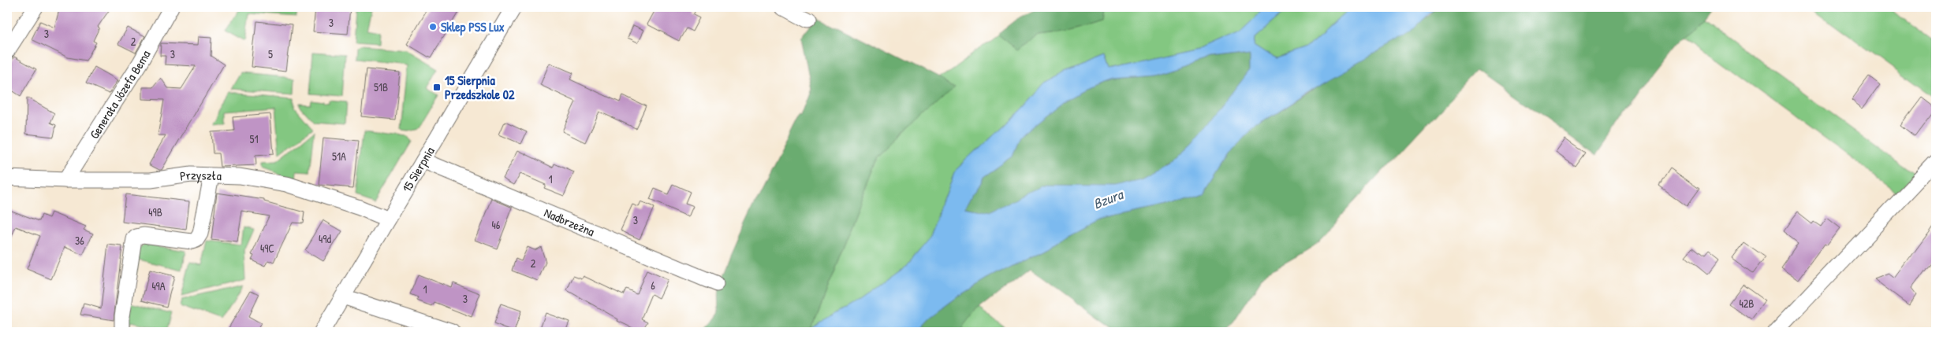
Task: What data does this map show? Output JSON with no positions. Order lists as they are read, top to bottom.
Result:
{
  "streets": {
    "street": [
      "Generała Józefa Bema",
      "15 Sierpnia",
      "Przyszła",
      "Nadbrzeżna"
    ]
  },
  "crossings": [
    ["Generała Józefa Bema", "Przyszła"],
    ["15 Sierpnia", "Przyszła"],
    ["15 Sierpnia", "Nadbrzeżna"]
  ],
  "water": ["Bzura"],
  "places": {
    "other": ["Sklep PSS Lux"],
    "transit": ["15 Sierpnia Przedszkole 02"]
  },
  "house_numbers": [
    "3",
    "3",
    "2",
    "3",
    "5",
    "51B",
    "51",
    "51A",
    "1",
    "49B",
    "3",
    "46",
    "49d",
    "36",
    "49C",
    "2",
    "6",
    "49A",
    "1",
    "3",
    "42B"
  ]
}
